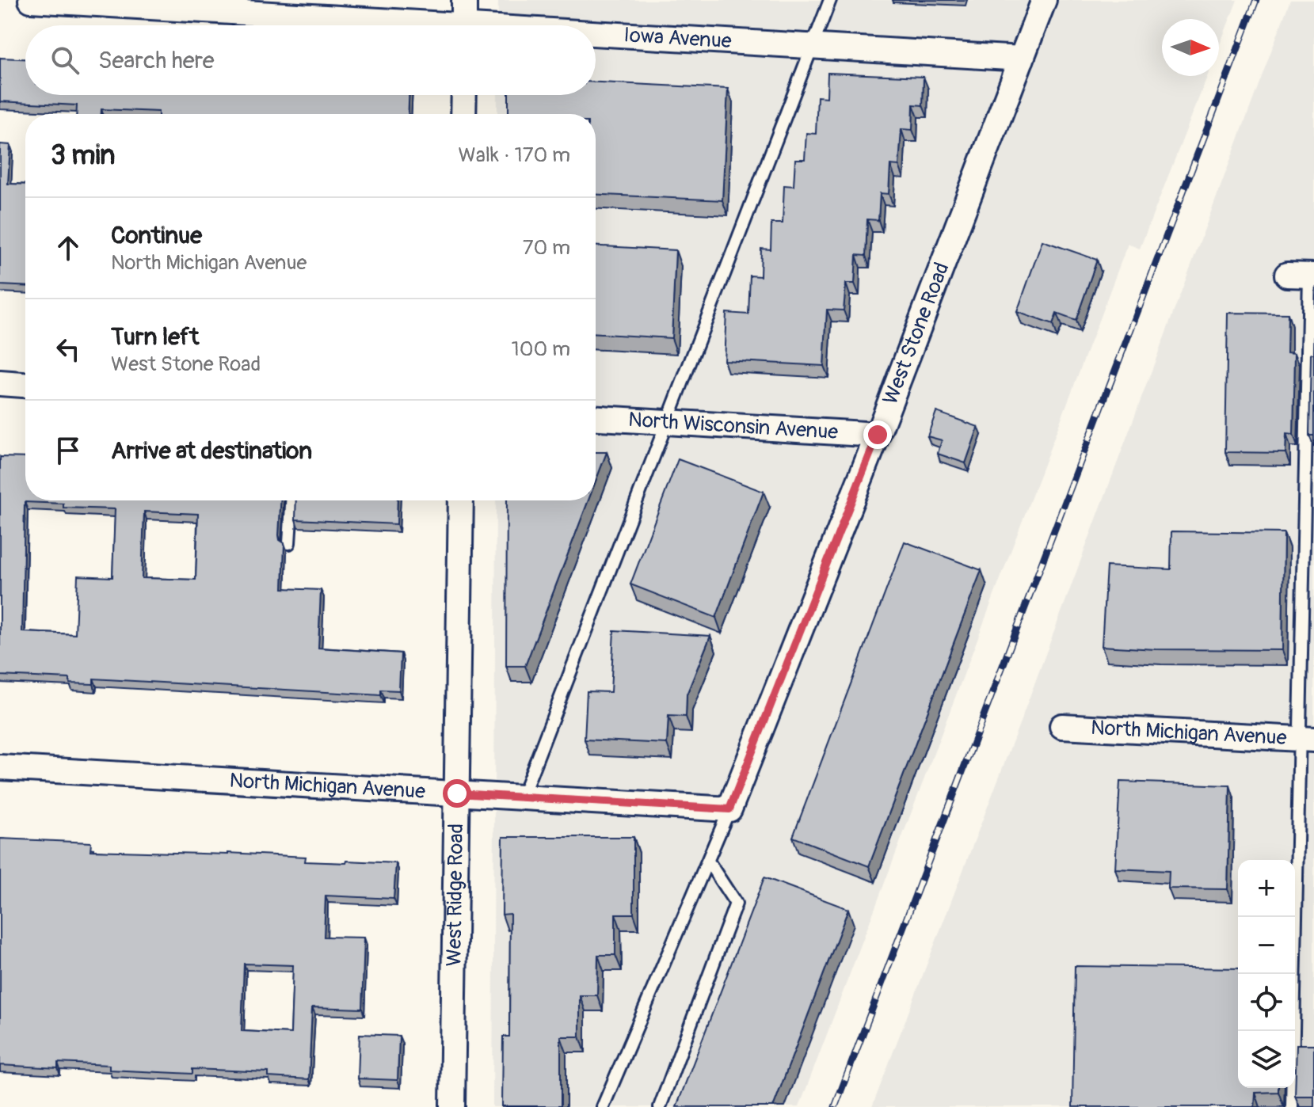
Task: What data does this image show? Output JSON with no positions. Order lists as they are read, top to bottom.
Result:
{
  "streets": {
    "street": [
      "Iowa Avenue",
      "West Stone Road",
      "North Wisconsin Avenue",
      "North Michigan Avenue",
      "West Ridge Road"
    ]
  },
  "crossings": [
    ["Iowa Avenue", "West Stone Road"],
    ["West Stone Road", "North Wisconsin Avenue"],
    ["West Stone Road", "North Michigan Avenue"],
    ["North Michigan Avenue", "West Ridge Road"]
  ],
  "north": "right",
  "page": {
    "search": "Search here",
    "heading": ["3 min", "Walk · 170 m"],
    "list": [
      ["Continue", "North Michigan Avenue", "70 m"],
      ["Turn left", "West Stone Road", "100 m"],
      "Arrive at destination"
    ],
    "map_buttons": ["+", "−"]
  }
}
